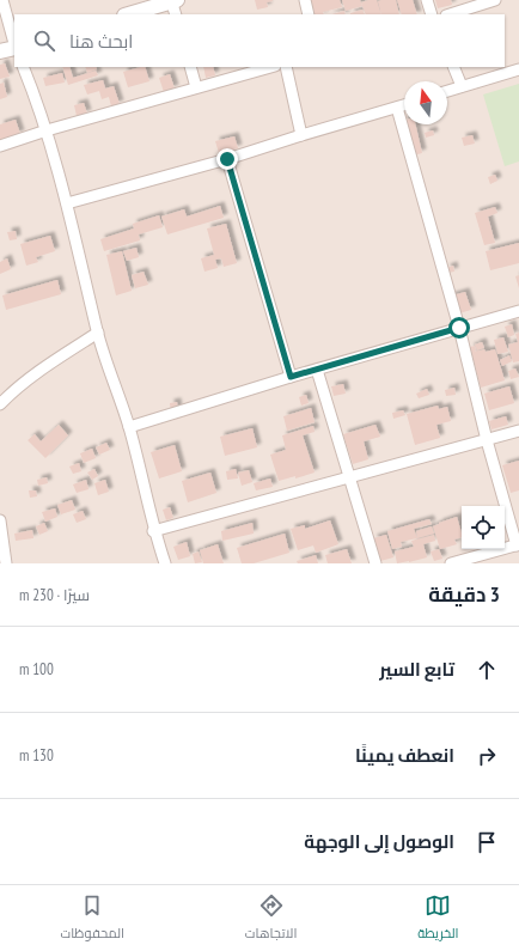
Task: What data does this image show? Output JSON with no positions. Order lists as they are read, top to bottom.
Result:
{
  "north": "top",
  "page": {
    "search": "ابحث هنا",
    "heading": ["3 دقيقة", "سيرًا · 230 m"],
    "list": [
      ["تابع السير", "100 m"],
      ["انعطف يمينًا", "130 m"],
      "الوصول إلى الوجهة"
    ],
    "nav": ["الخريطة", "الاتجاهات", "المحفوظات"]
  }
}
